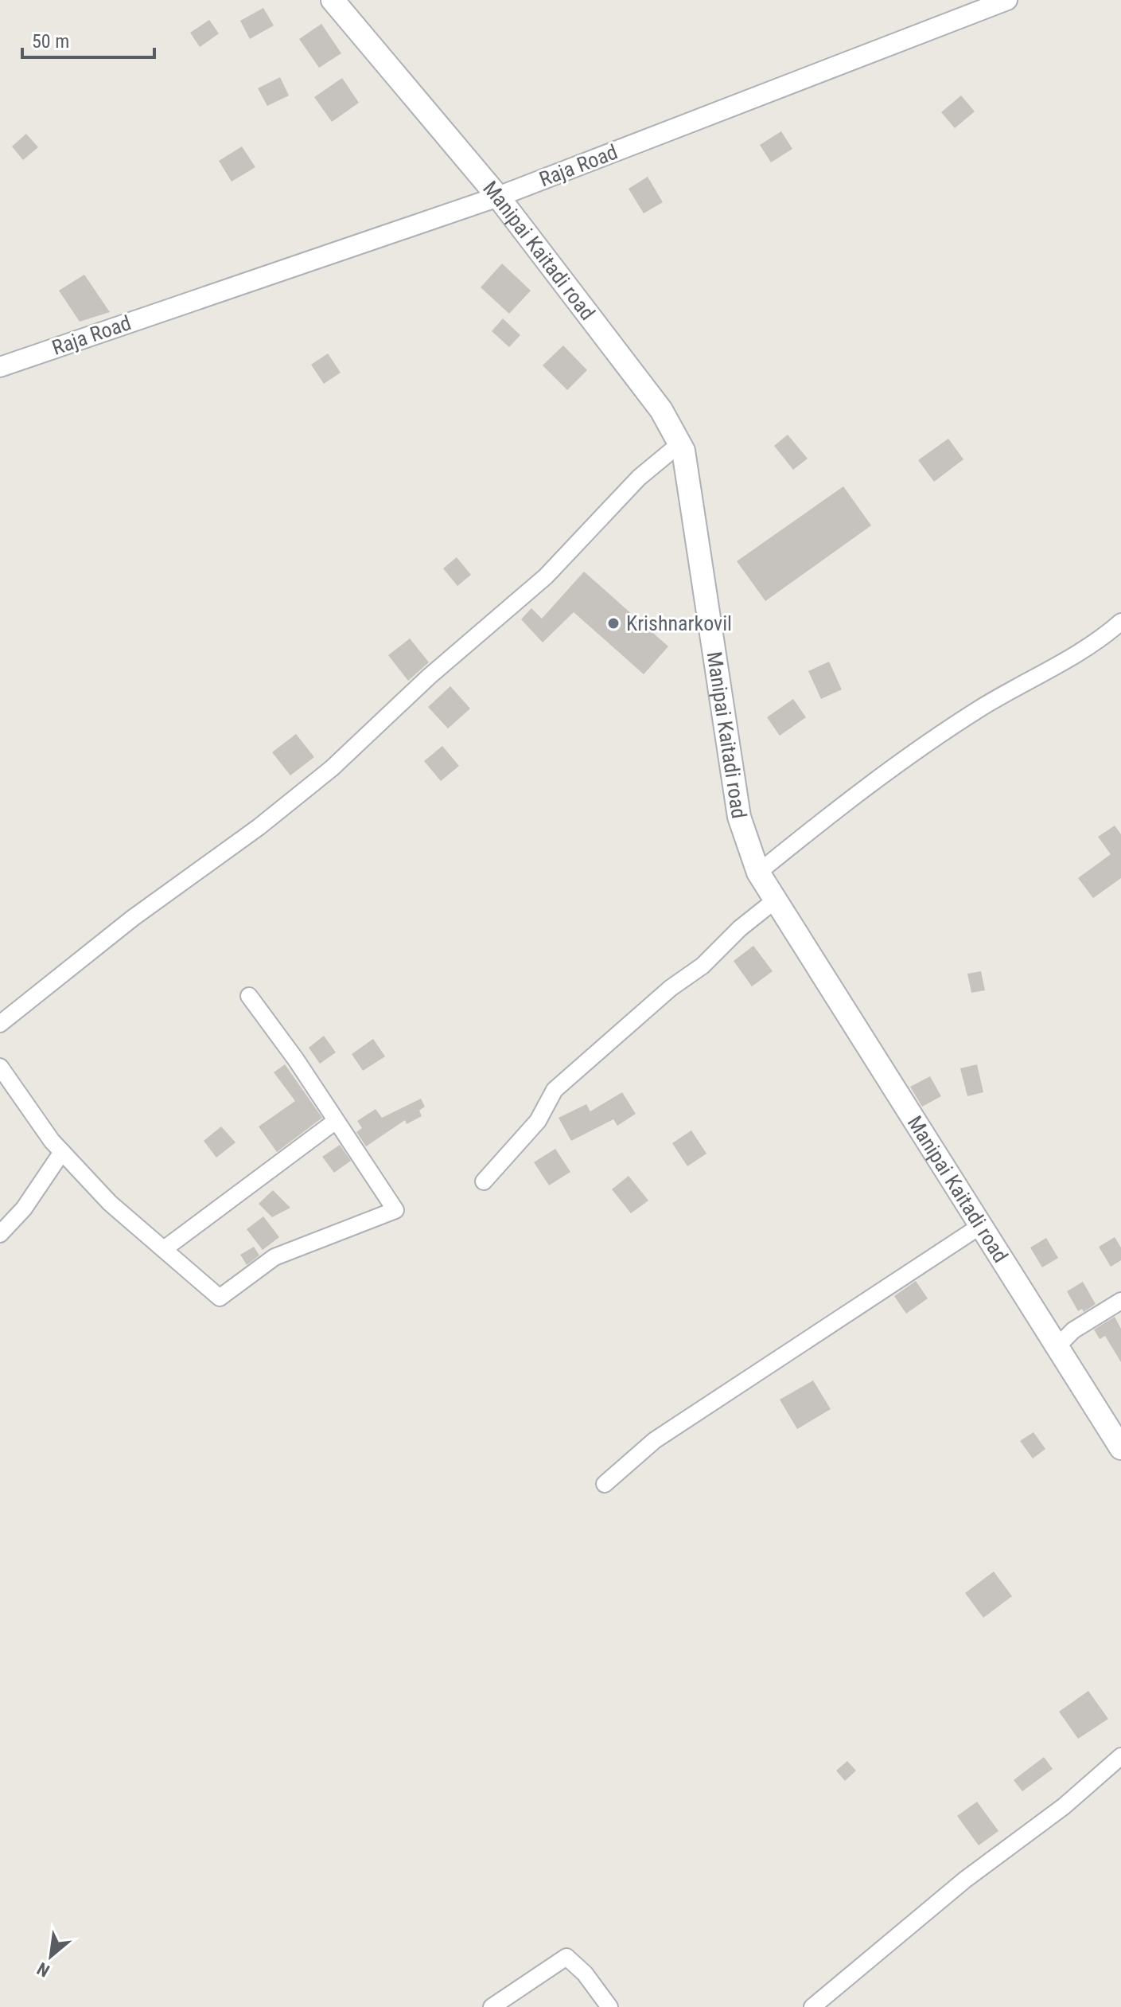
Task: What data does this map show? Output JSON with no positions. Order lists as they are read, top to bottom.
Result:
{
  "streets": {
    "main road": ["Manipai Kaitadi road"],
    "street": ["Raja Road"]
  },
  "crossings": [
    ["Raja Road", "Manipai Kaitadi road"]
  ],
  "places": ["Krishnarkovil"],
  "scale_bar": "50 m",
  "north": "bottom left"
}
